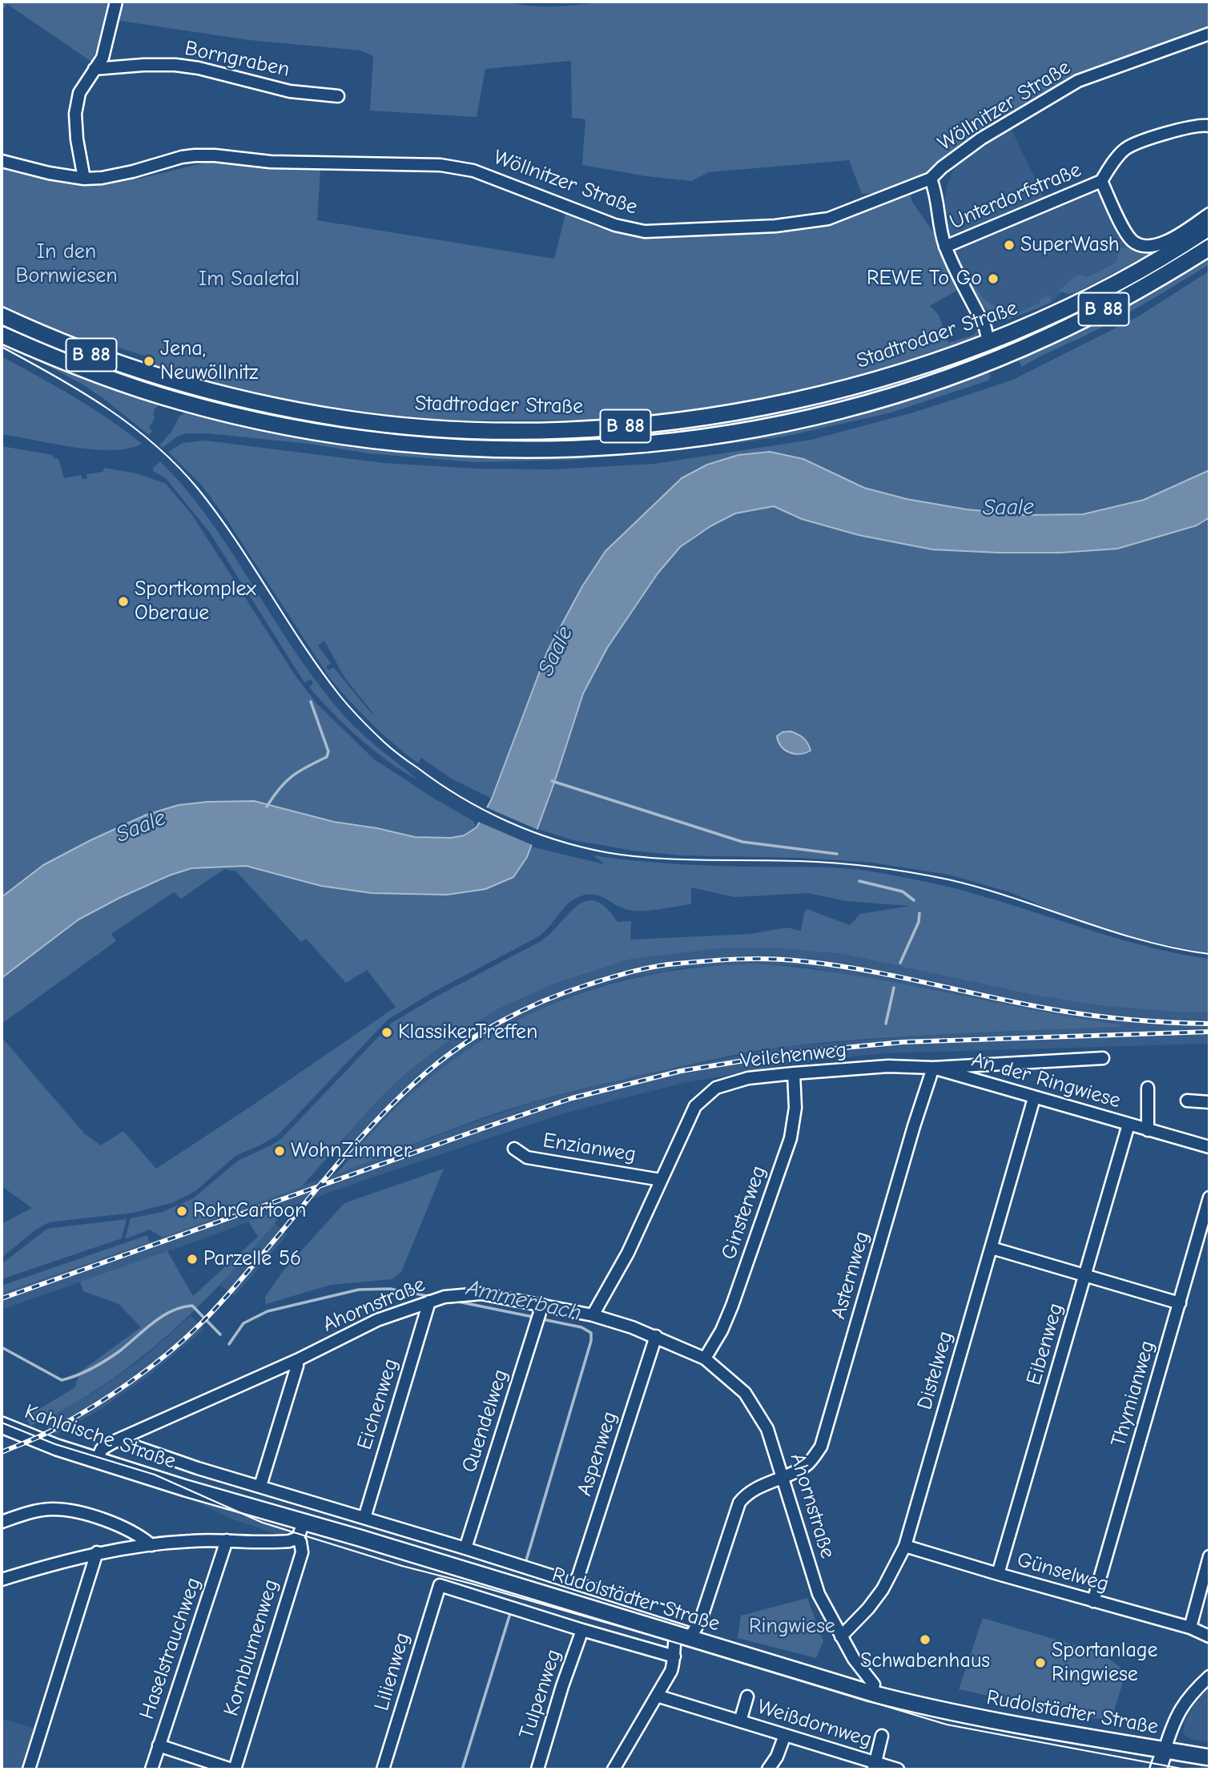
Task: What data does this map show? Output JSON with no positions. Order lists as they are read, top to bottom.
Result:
{
  "streets": {
    "main road": [
      "B 88",
      "Stadtrodaer Straße",
      "Kahlaische Straße",
      "Rudolstädter Straße"
    ],
    "street": [
      "Borngraben",
      "Wöllnitzer Straße",
      "Unterdorfstraße",
      "Veilchenweg",
      "An der Ringwiese",
      "Enzianweg",
      "Ginsterweg",
      "Asternweg",
      "Ahornstraße",
      "Eibenweg",
      "Distelweg",
      "Thymianweg",
      "Eichenweg",
      "Quendelweg",
      "Aspenweg",
      "Günselweg",
      "Kornblumenweg",
      "Haselstrauchweg",
      "Lilienweg",
      "Tulpenweg",
      "Weißdornweg"
    ]
  },
  "crossings": [
    ["Wöllnitzer Straße", "Unterdorfstraße"],
    ["Unterdorfstraße", "Stadtrodaer Straße"],
    ["Veilchenweg", "An der Ringwiese"],
    ["Veilchenweg", "Enzianweg"],
    ["Veilchenweg", "Ginsterweg"],
    ["Veilchenweg", "Asternweg"],
    ["Veilchenweg", "Ahornstraße"],
    ["An der Ringwiese", "Asternweg"],
    ["An der Ringwiese", "Eibenweg"],
    ["An der Ringwiese", "Distelweg"],
    ["Ginsterweg", "Ahornstraße"],
    ["Asternweg", "Ahornstraße"],
    ["Asternweg", "Rudolstädter Straße"],
    ["Ahornstraße", "Distelweg"],
    ["Ahornstraße", "Eichenweg"],
    ["Ahornstraße", "Quendelweg"],
    ["Ahornstraße", "Kahlaische Straße"],
    ["Ahornstraße", "Aspenweg"],
    ["Ahornstraße", "Rudolstädter Straße"],
    ["Eibenweg", "Günselweg"],
    ["Distelweg", "Günselweg"],
    ["Thymianweg", "Günselweg"],
    ["Eichenweg", "Rudolstädter Straße"],
    ["Quendelweg", "Rudolstädter Straße"],
    ["Kahlaische Straße", "Rudolstädter Straße"],
    ["Aspenweg", "Rudolstädter Straße"],
    ["Lilienweg", "Tulpenweg"]
  ],
  "water": ["Saale", "Ammerbach"],
  "parks": ["In den Bornwiesen", "Im Saaletal", "Ringwiese"],
  "places": [
    "SuperWash",
    "REWE To Go",
    "Jena, Neuwöllnitz",
    "Sportkomplex Oberaue",
    "KlassikerTreffen",
    "WohnZimmer",
    "RohrCartoon",
    "Parzelle 56",
    "Schwabenhaus",
    "Sportanlage Ringwiese"
  ]
}
